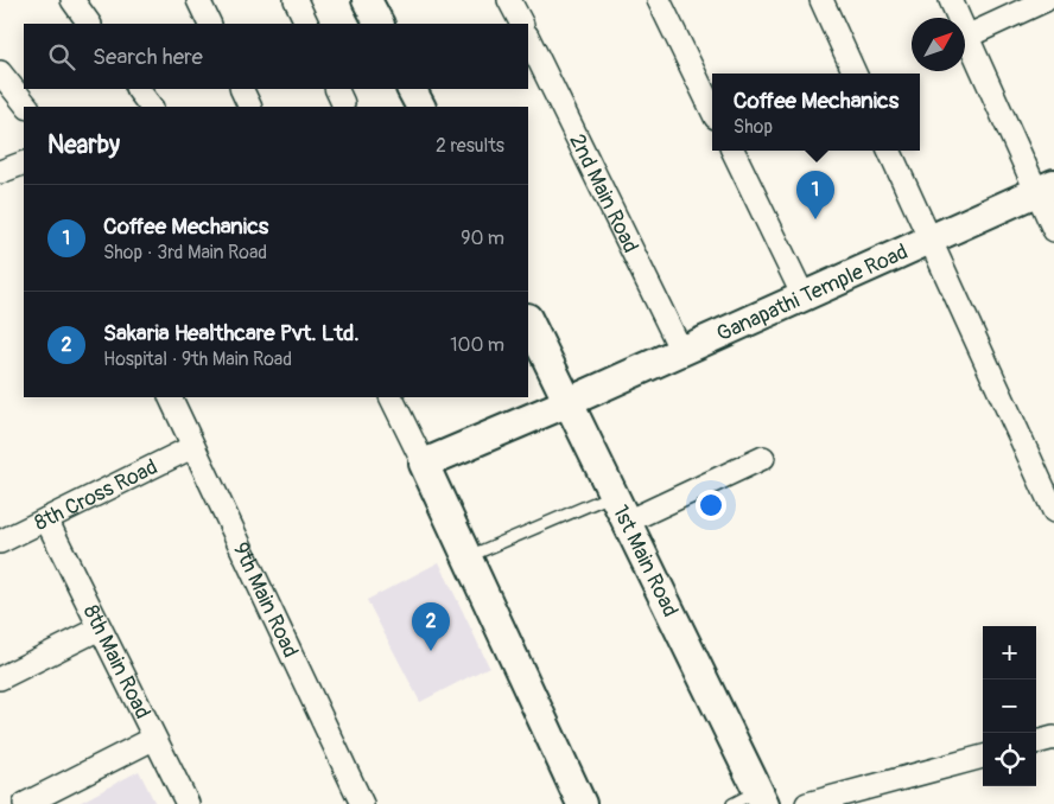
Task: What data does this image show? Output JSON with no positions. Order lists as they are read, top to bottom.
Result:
{
  "streets": {
    "street": [
      "2nd Main Road",
      "Ganapathi Temple Road",
      "8th Cross Road",
      "1st Main Road",
      "9th Main Road",
      "8th Main Road"
    ]
  },
  "crossings": [
    ["2nd Main Road", "Ganapathi Temple Road"],
    ["Ganapathi Temple Road", "1st Main Road"],
    ["8th Cross Road", "9th Main Road"],
    ["8th Cross Road", "8th Main Road"]
  ],
  "north": "top right",
  "page": {
    "search": "Search here",
    "popup": ["Coffee Mechanics", "Shop"],
    "heading": ["Nearby", "2 results"],
    "pins": ["1", "2"],
    "list": [
      {
        "mark": "1",
        "name": "Coffee Mechanics",
        "note": "Shop · 3rd Main Road",
        "value": "90 m"
      },
      {
        "mark": "2",
        "name": "Sakaria Healthcare Pvt. Ltd.",
        "note": "Hospital · 9th Main Road",
        "value": "100 m"
      }
    ],
    "map_buttons": ["+", "−"]
  }
}
